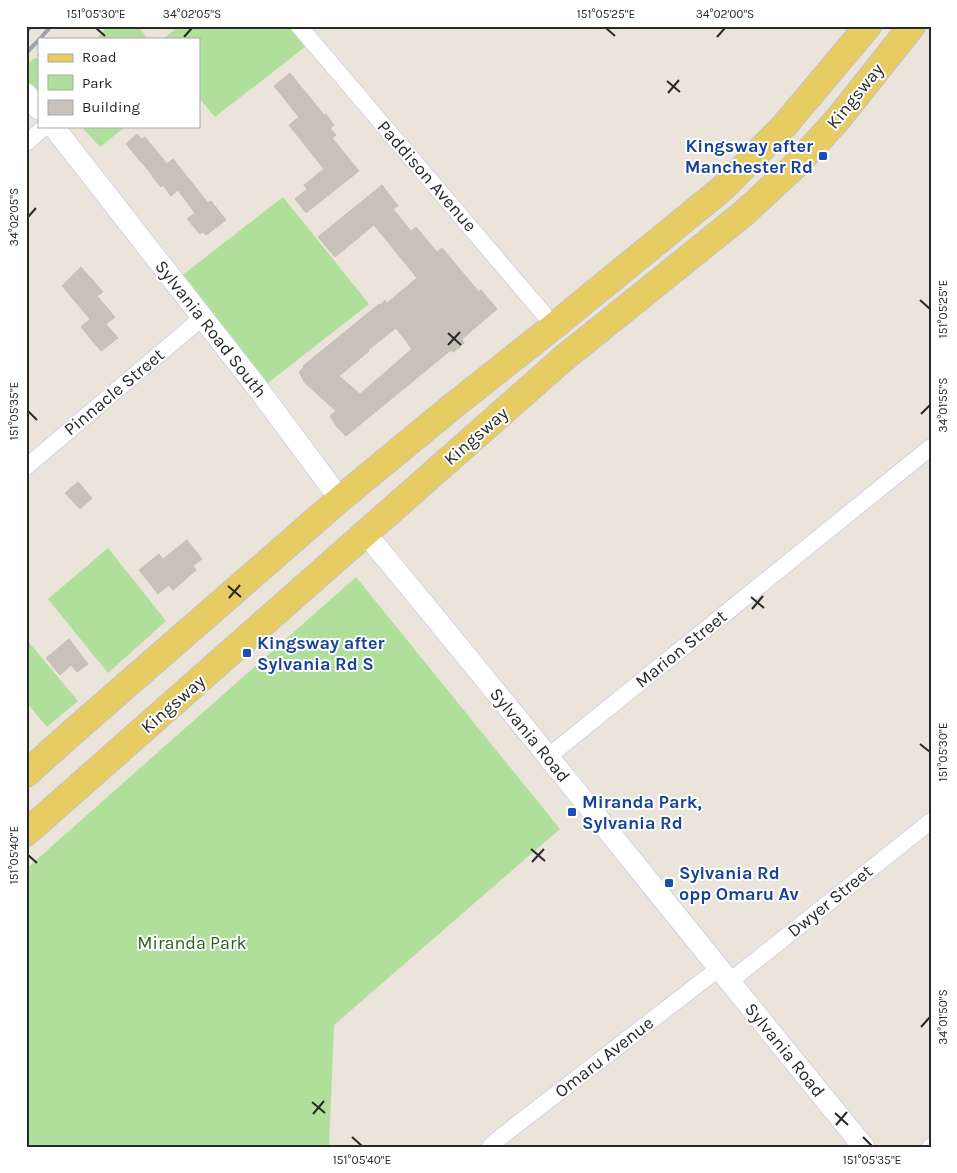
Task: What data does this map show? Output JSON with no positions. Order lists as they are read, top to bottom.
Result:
{
  "streets": {
    "main road": ["Kingsway", "Sylvania Road South"],
    "street": [
      "Paddison Avenue",
      "Pinnacle Street",
      "Marion Street",
      "Sylvania Road",
      "Dwyer Street",
      "Omaru Avenue"
    ]
  },
  "crossings": [
    ["Kingsway", "Paddison Avenue"],
    ["Kingsway", "Sylvania Road South"],
    ["Kingsway", "Sylvania Road"],
    ["Sylvania Road South", "Pinnacle Street"],
    ["Sylvania Road South", "Sylvania Road"],
    ["Marion Street", "Sylvania Road"],
    ["Sylvania Road", "Dwyer Street"],
    ["Sylvania Road", "Omaru Avenue"],
    ["Dwyer Street", "Omaru Avenue"]
  ],
  "parks": ["Miranda Park"],
  "places": {
    "transit": [
      "Kingsway after Manchester Rd",
      "Kingsway after Sylvania Rd S",
      "Miranda Park, Sylvania Rd",
      "Sylvania Rd opp Omaru Av"
    ]
  },
  "legend": ["Road", "Park", "Building"],
  "coordinates": [
    "151°05'30\"E",
    "34°02'05\"S",
    "151°05'25\"E",
    "34°02'00\"S",
    "34°01'55\"S",
    "151°05'35\"E",
    "151°05'40\"E",
    "34°01'50\"S"
  ]
}
